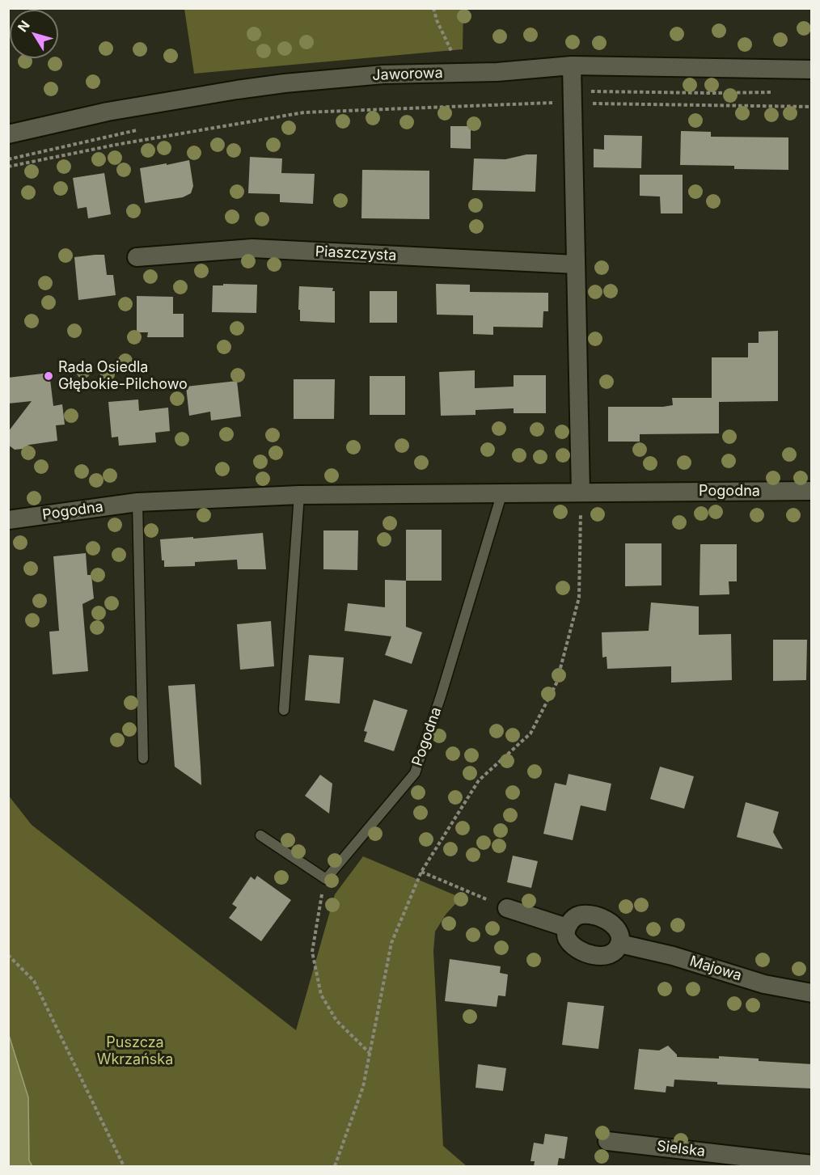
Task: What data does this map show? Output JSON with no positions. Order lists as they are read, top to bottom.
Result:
{
  "streets": {
    "street": [
      "Jaworowa",
      "Piaszczysta",
      "Pogodna",
      "Majowa",
      "Sielska"
    ]
  },
  "parks": ["Puszcza Wkrzańska"],
  "places": ["Rada Osiedla Głębokie-Pilchowo"],
  "north": "top left"
}
